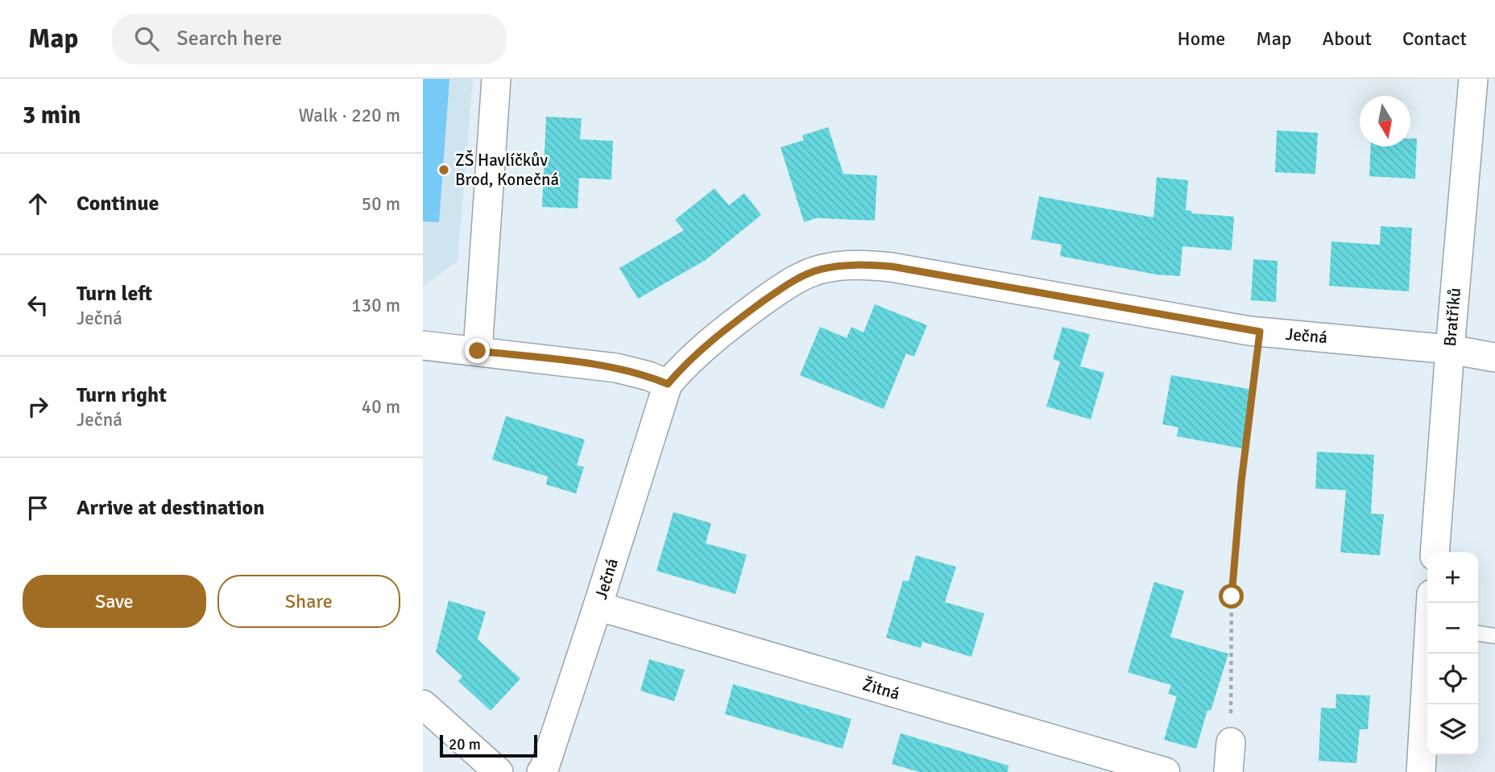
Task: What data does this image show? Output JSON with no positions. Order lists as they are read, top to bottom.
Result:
{
  "streets": {
    "street": ["Bratříků", "Ječná", "Žitná"]
  },
  "crossings": [
    ["Bratříků", "Ječná"],
    ["Ječná", "Žitná"]
  ],
  "places": ["ZŠ Havlíčkův Brod, Konečná"],
  "scale_bar": "20 m",
  "north": "bottom",
  "page": {
    "header": "Map",
    "search": "Search here",
    "nav": [
      "Home",
      "Map",
      "About",
      "Contact"
    ],
    "heading": ["3 min", "Walk · 220 m"],
    "list": [
      ["Continue", "50 m"],
      ["Turn left", "Ječná", "130 m"],
      ["Turn right", "Ječná", "40 m"],
      "Arrive at destination"
    ],
    "map_buttons": ["+", "−"],
    "buttons": ["Save", "Share"],
    "scale": "20 m"
  }
}
